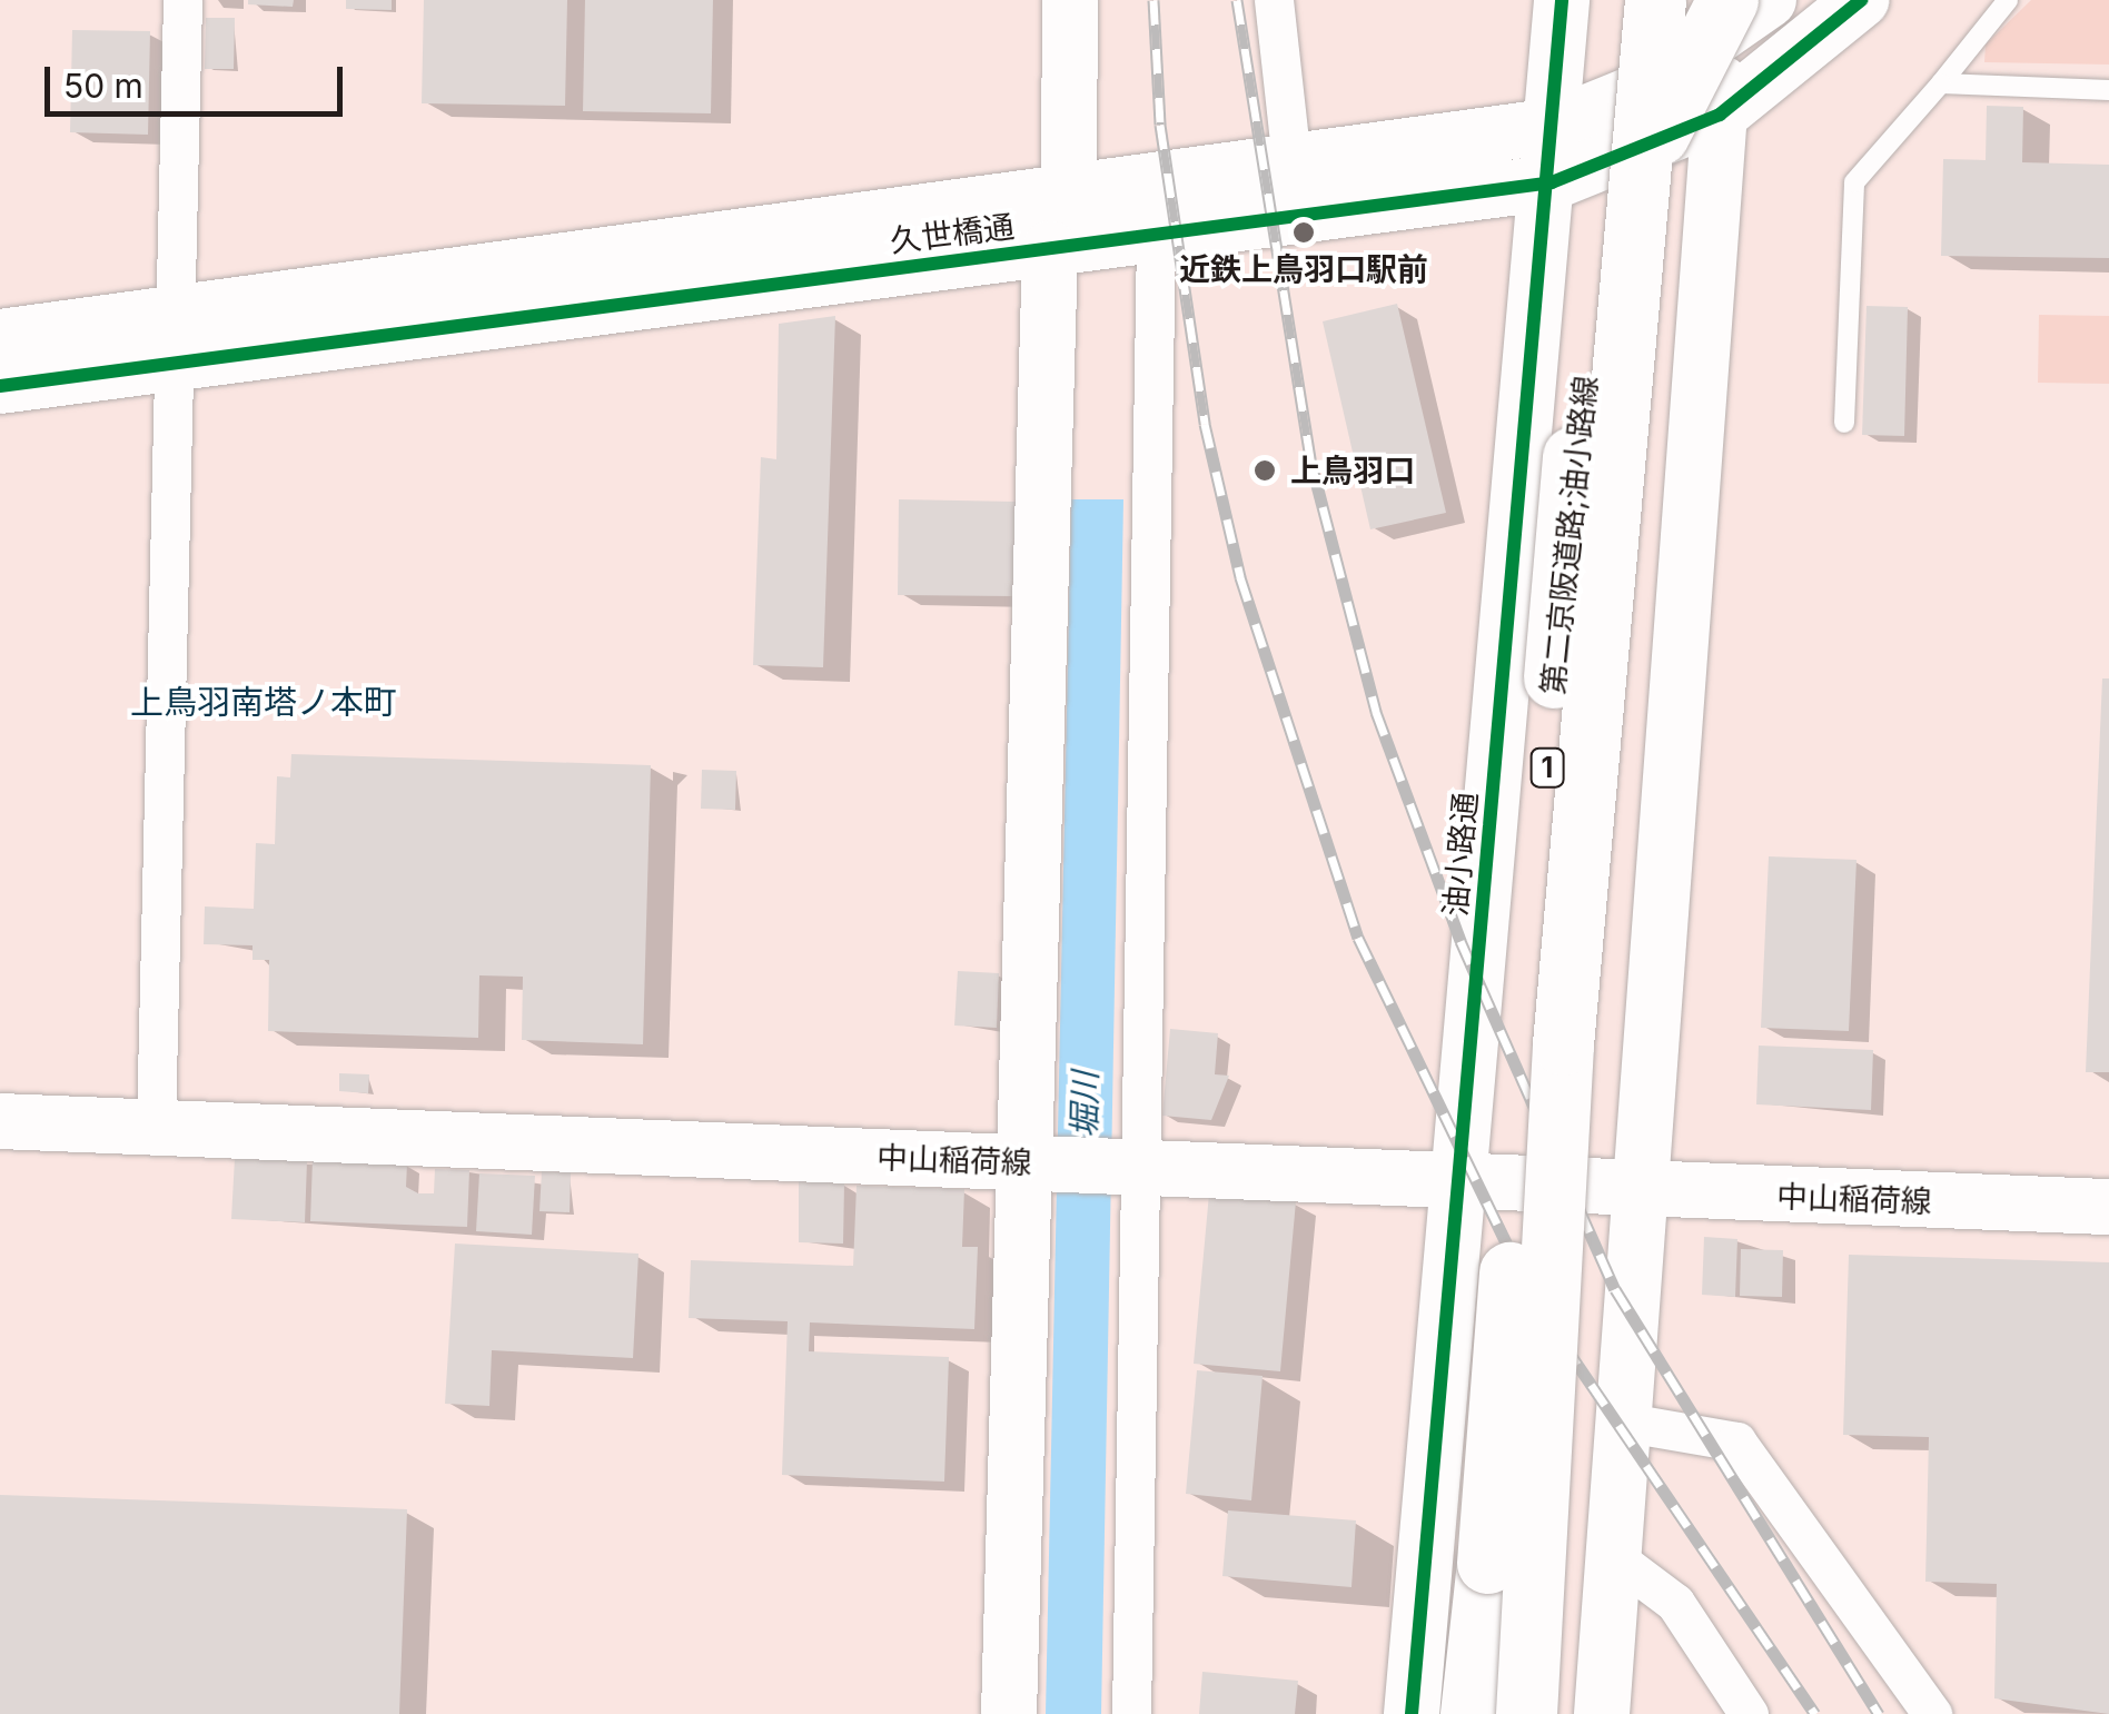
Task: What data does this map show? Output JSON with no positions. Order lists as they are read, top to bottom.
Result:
{
  "streets": {
    "highway": ["第二京阪道路;油小路線", "1"],
    "street": ["久世橋通", "油小路通", "中山稲荷線"]
  },
  "crossings": [
    ["久世橋通", "第二京阪道路;油小路線"],
    ["久世橋通", "油小路通"],
    ["油小路通", "中山稲荷線"]
  ],
  "districts": ["上鳥羽南塔ノ本町"],
  "water": ["堀川"],
  "places": ["近鉄上鳥羽口駅前", "上鳥羽口"],
  "scale_bar": "50 m"
}
